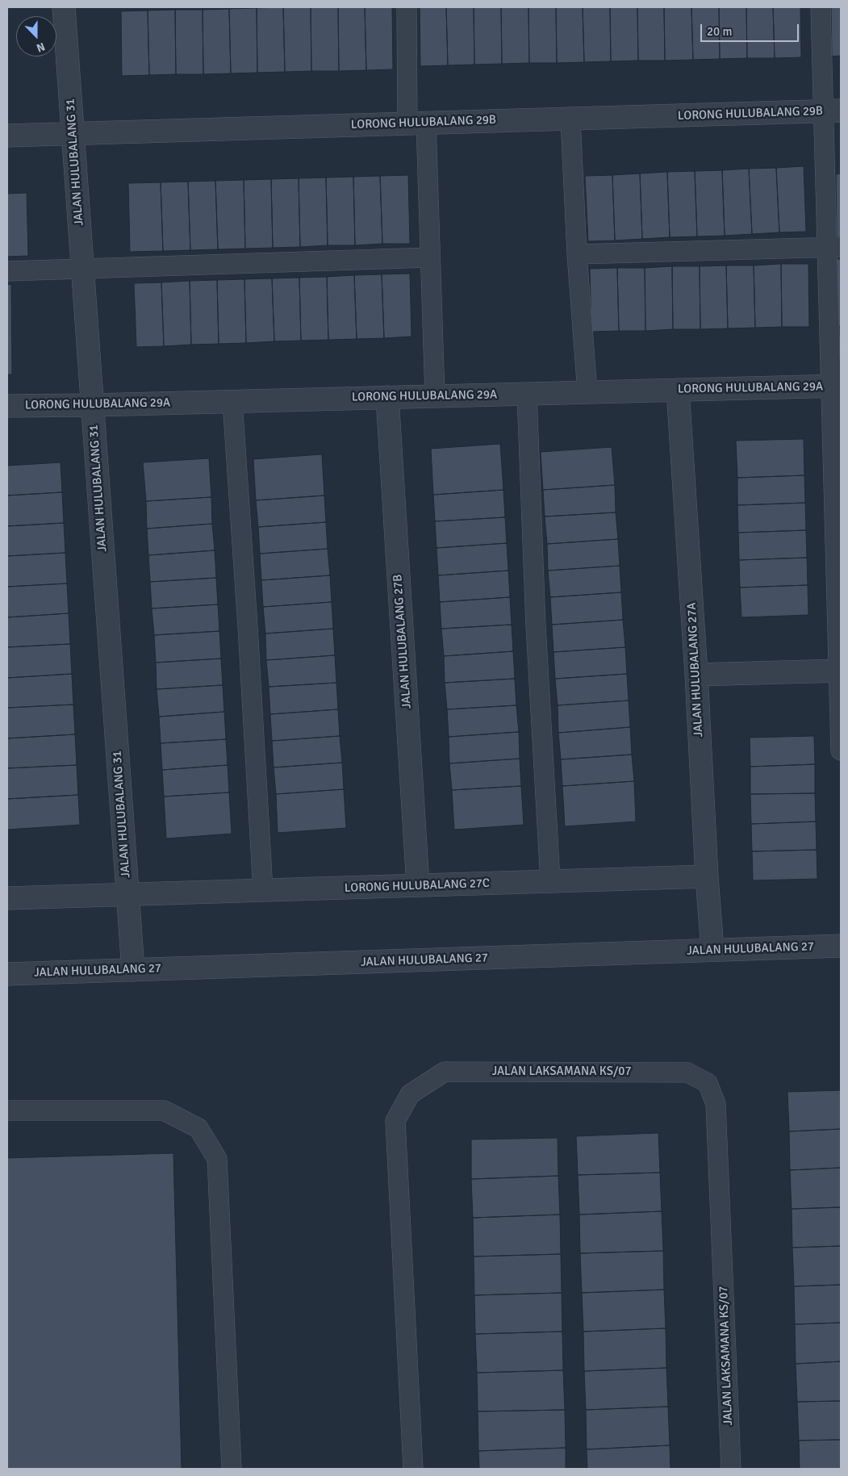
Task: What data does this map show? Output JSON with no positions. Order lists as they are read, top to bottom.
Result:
{
  "streets": {
    "street": [
      "LORONG HULUBALANG 29B",
      "JALAN HULUBALANG 31",
      "LORONG HULUBALANG 29A",
      "JALAN HULUBALANG 27B",
      "JALAN HULUBALANG 27A",
      "LORONG HULUBALANG 27C",
      "JALAN HULUBALANG 27"
    ],
    "lane": ["JALAN LAKSAMANA KS/07"]
  },
  "crossings": [
    ["LORONG HULUBALANG 29B", "JALAN HULUBALANG 31"],
    ["JALAN HULUBALANG 31", "LORONG HULUBALANG 29A"],
    ["JALAN HULUBALANG 31", "LORONG HULUBALANG 27C"],
    ["JALAN HULUBALANG 31", "JALAN HULUBALANG 27"],
    ["LORONG HULUBALANG 29A", "JALAN HULUBALANG 27B"],
    ["LORONG HULUBALANG 29A", "JALAN HULUBALANG 27A"],
    ["JALAN HULUBALANG 27B", "LORONG HULUBALANG 27C"],
    ["JALAN HULUBALANG 27A", "LORONG HULUBALANG 27C"],
    ["JALAN HULUBALANG 27A", "JALAN HULUBALANG 27"]
  ],
  "scale_bar": "20 m",
  "north": "bottom"
}
